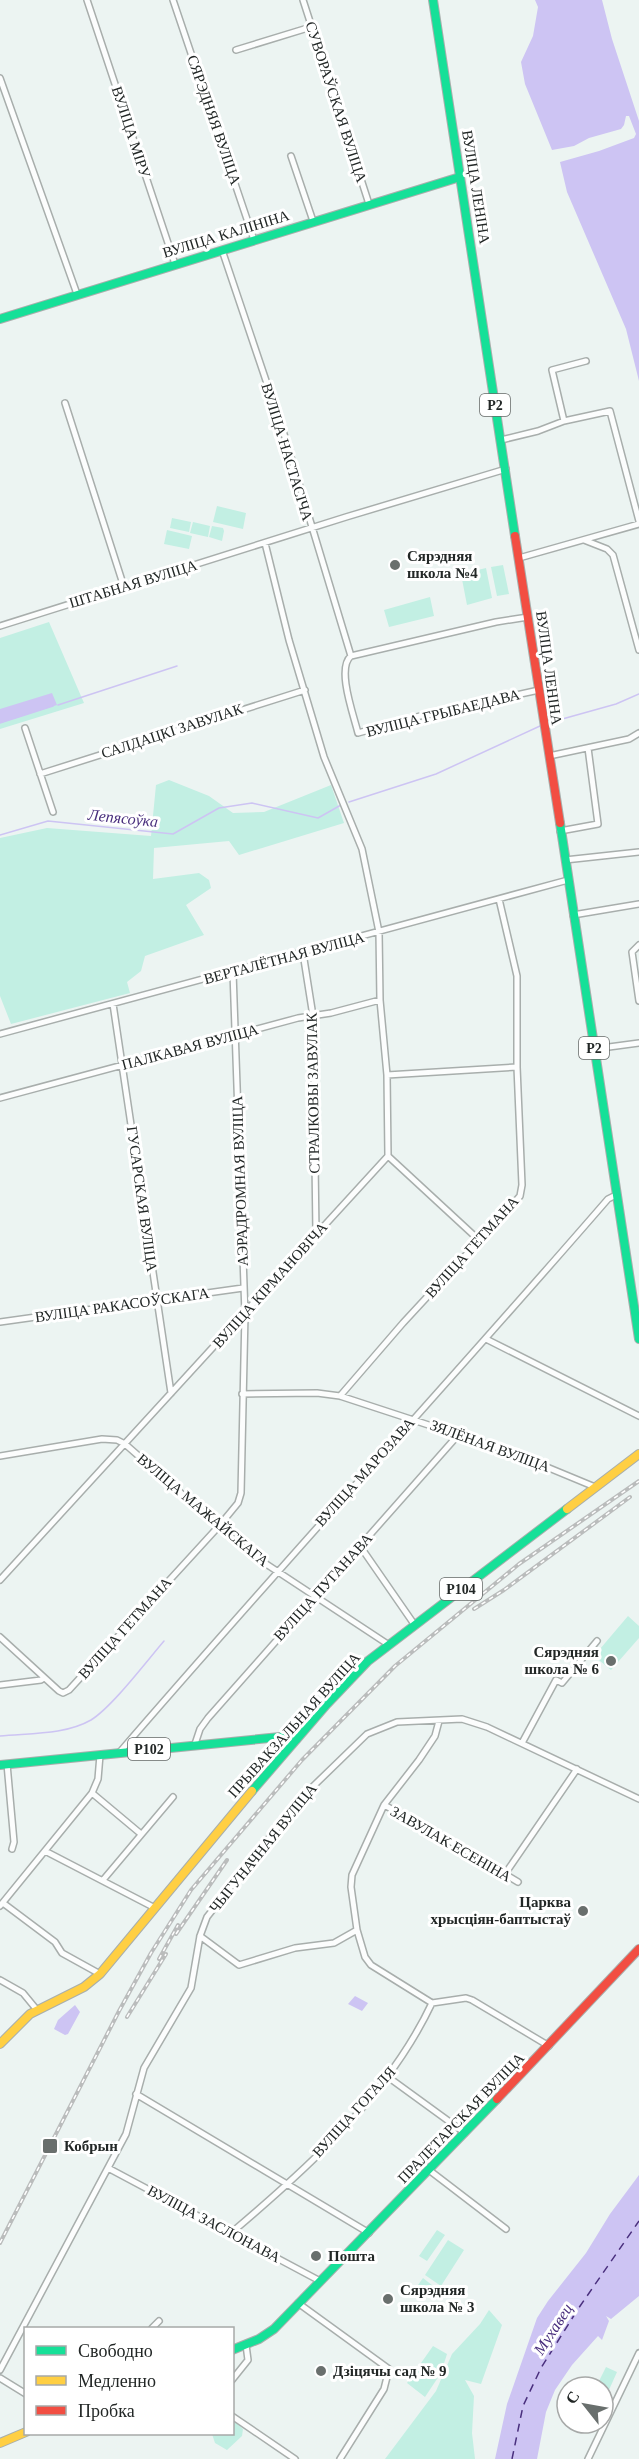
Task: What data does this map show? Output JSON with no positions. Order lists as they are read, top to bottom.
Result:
{
  "streets": {
    "main road": [
      "ВУЛІЦА ЛЕНІНА",
      "ВУЛІЦА КАЛІНІНА",
      "Р2",
      "Р104",
      "ПРЫВАКЗАЛЬНАЯ ВУЛІЦА",
      "Р102",
      "ПРАЛЕТАРСКАЯ ВУЛІЦА"
    ],
    "street": [
      "СУВОРАЎСКАЯ ВУЛІЦА",
      "СЯРЭДНЯЯ ВУЛІЦА",
      "ВУЛІЦА МІРУ",
      "ВУЛІЦА НАСТАСІЧА",
      "ШТАБНАЯ ВУЛІЦА",
      "ВУЛІЦА ГРЫБАЕДАВА",
      "САЛДАЦКІ ЗАВУЛАК",
      "ВЕРТАЛЁТНАЯ ВУЛІЦА",
      "ПАЛКАВАЯ ВУЛІЦА",
      "СТРАЛКОВЫ ЗАВУЛАК",
      "АЭРАДРОМНАЯ ВУЛІЦА",
      "ГУСАРСКАЯ ВУЛІЦА",
      "ВУЛІЦА ГЕТМАНА",
      "ВУЛІЦА КІРМАНОВІЧА",
      "ВУЛІЦА РАКАСОЎСКАГА",
      "ЗЯЛЁНАЯ ВУЛІЦА",
      "ВУЛІЦА МАРОЗАВА",
      "ВУЛІЦА МАЖАЙСКАГА",
      "ВУЛІЦА ПУГАНАВА",
      "ЗАВУЛАК ЕСЕНІНА",
      "ЧЫГУНАЧНАЯ ВУЛІЦА",
      "ВУЛІЦА ГОГАЛЯ",
      "ВУЛІЦА ЗАСЛОНАВА"
    ]
  },
  "crossings": [
    ["СУВОРАЎСКАЯ ВУЛІЦА", "ВУЛІЦА КАЛІНІНА"],
    ["СЯРЭДНЯЯ ВУЛІЦА", "ВУЛІЦА КАЛІНІНА"],
    ["ВУЛІЦА МІРУ", "ВУЛІЦА КАЛІНІНА"],
    ["ВУЛІЦА ЛЕНІНА", "ВУЛІЦА КАЛІНІНА"],
    ["ВУЛІЦА ЛЕНІНА", "ШТАБНАЯ ВУЛІЦА"],
    ["ВУЛІЦА ЛЕНІНА", "ВУЛІЦА ГРЫБАЕДАВА"],
    ["ВУЛІЦА ЛЕНІНА", "ВЕРТАЛЁТНАЯ ВУЛІЦА"],
    ["ВУЛІЦА ЛЕНІНА", "ВУЛІЦА МАРОЗАВА"],
    ["ВУЛІЦА КАЛІНІНА", "ВУЛІЦА НАСТАСІЧА"],
    ["ВУЛІЦА НАСТАСІЧА", "ШТАБНАЯ ВУЛІЦА"],
    ["ВУЛІЦА НАСТАСІЧА", "ВУЛІЦА ГРЫБАЕДАВА"],
    ["ВЕРТАЛЁТНАЯ ВУЛІЦА", "СТРАЛКОВЫ ЗАВУЛАК"],
    ["ВЕРТАЛЁТНАЯ ВУЛІЦА", "АЭРАДРОМНАЯ ВУЛІЦА"],
    ["ВЕРТАЛЁТНАЯ ВУЛІЦА", "ГУСАРСКАЯ ВУЛІЦА"],
    ["ВЕРТАЛЁТНАЯ ВУЛІЦА", "ВУЛІЦА ГЕТМАНА"],
    ["ПАЛКАВАЯ ВУЛІЦА", "СТРАЛКОВЫ ЗАВУЛАК"],
    ["ПАЛКАВАЯ ВУЛІЦА", "АЭРАДРОМНАЯ ВУЛІЦА"],
    ["ПАЛКАВАЯ ВУЛІЦА", "ГУСАРСКАЯ ВУЛІЦА"],
    ["СТРАЛКОВЫ ЗАВУЛАК", "ВУЛІЦА КІРМАНОВІЧА"],
    ["АЭРАДРОМНАЯ ВУЛІЦА", "ВУЛІЦА ГЕТМАНА"],
    ["АЭРАДРОМНАЯ ВУЛІЦА", "ВУЛІЦА КІРМАНОВІЧА"],
    ["АЭРАДРОМНАЯ ВУЛІЦА", "ВУЛІЦА РАКАСОЎСКАГА"],
    ["АЭРАДРОМНАЯ ВУЛІЦА", "ЗЯЛЁНАЯ ВУЛІЦА"],
    ["АЭРАДРОМНАЯ ВУЛІЦА", "ВУЛІЦА МАЖАЙСКАГА"],
    ["ГУСАРСКАЯ ВУЛІЦА", "ВУЛІЦА КІРМАНОВІЧА"],
    ["ГУСАРСКАЯ ВУЛІЦА", "ВУЛІЦА РАКАСОЎСКАГА"],
    ["ВУЛІЦА ГЕТМАНА", "ЗЯЛЁНАЯ ВУЛІЦА"],
    ["ВУЛІЦА ГЕТМАНА", "ВУЛІЦА МАЖАЙСКАГА"],
    ["ВУЛІЦА КІРМАНОВІЧА", "ВУЛІЦА МАЖАЙСКАГА"],
    ["ЗЯЛЁНАЯ ВУЛІЦА", "ВУЛІЦА МАРОЗАВА"],
    ["ЗЯЛЁНАЯ ВУЛІЦА", "ВУЛІЦА ПУГАНАВА"],
    ["ЗЯЛЁНАЯ ВУЛІЦА", "ПРЫВАКЗАЛЬНАЯ ВУЛІЦА"],
    ["ВУЛІЦА МАРОЗАВА", "ВУЛІЦА МАЖАЙСКАГА"],
    ["ВУЛІЦА МАРОЗАВА", "Р102"],
    ["ВУЛІЦА МАЖАЙСКАГА", "ВУЛІЦА ПУГАНАВА"],
    ["ВУЛІЦА МАЖАЙСКАГА", "ПРЫВАКЗАЛЬНАЯ ВУЛІЦА"],
    ["ВУЛІЦА ПУГАНАВА", "Р102"],
    ["ПРЫВАКЗАЛЬНАЯ ВУЛІЦА", "Р102"],
    ["ЧЫГУНАЧНАЯ ВУЛІЦА", "ВУЛІЦА ЗАСЛОНАВА"],
    ["ВУЛІЦА ГОГАЛЯ", "ВУЛІЦА ЗАСЛОНАВА"],
    ["ПРАЛЕТАРСКАЯ ВУЛІЦА", "ВУЛІЦА ЗАСЛОНАВА"]
  ],
  "water": ["Лепясоўка", "Мухавец"],
  "places": {
    "other": [
      "Сярэдняя школа №4",
      "Сярэдняя школа № 6",
      "Царква хрысціян-баптыстаў",
      "Пошта",
      "Сярэдняя школа № 3",
      "Дзіцячы сад № 9"
    ],
    "transit": ["Кобрын"]
  },
  "legend": ["Свободно", "Медленно", "Пробка"],
  "north": "top left"
}
